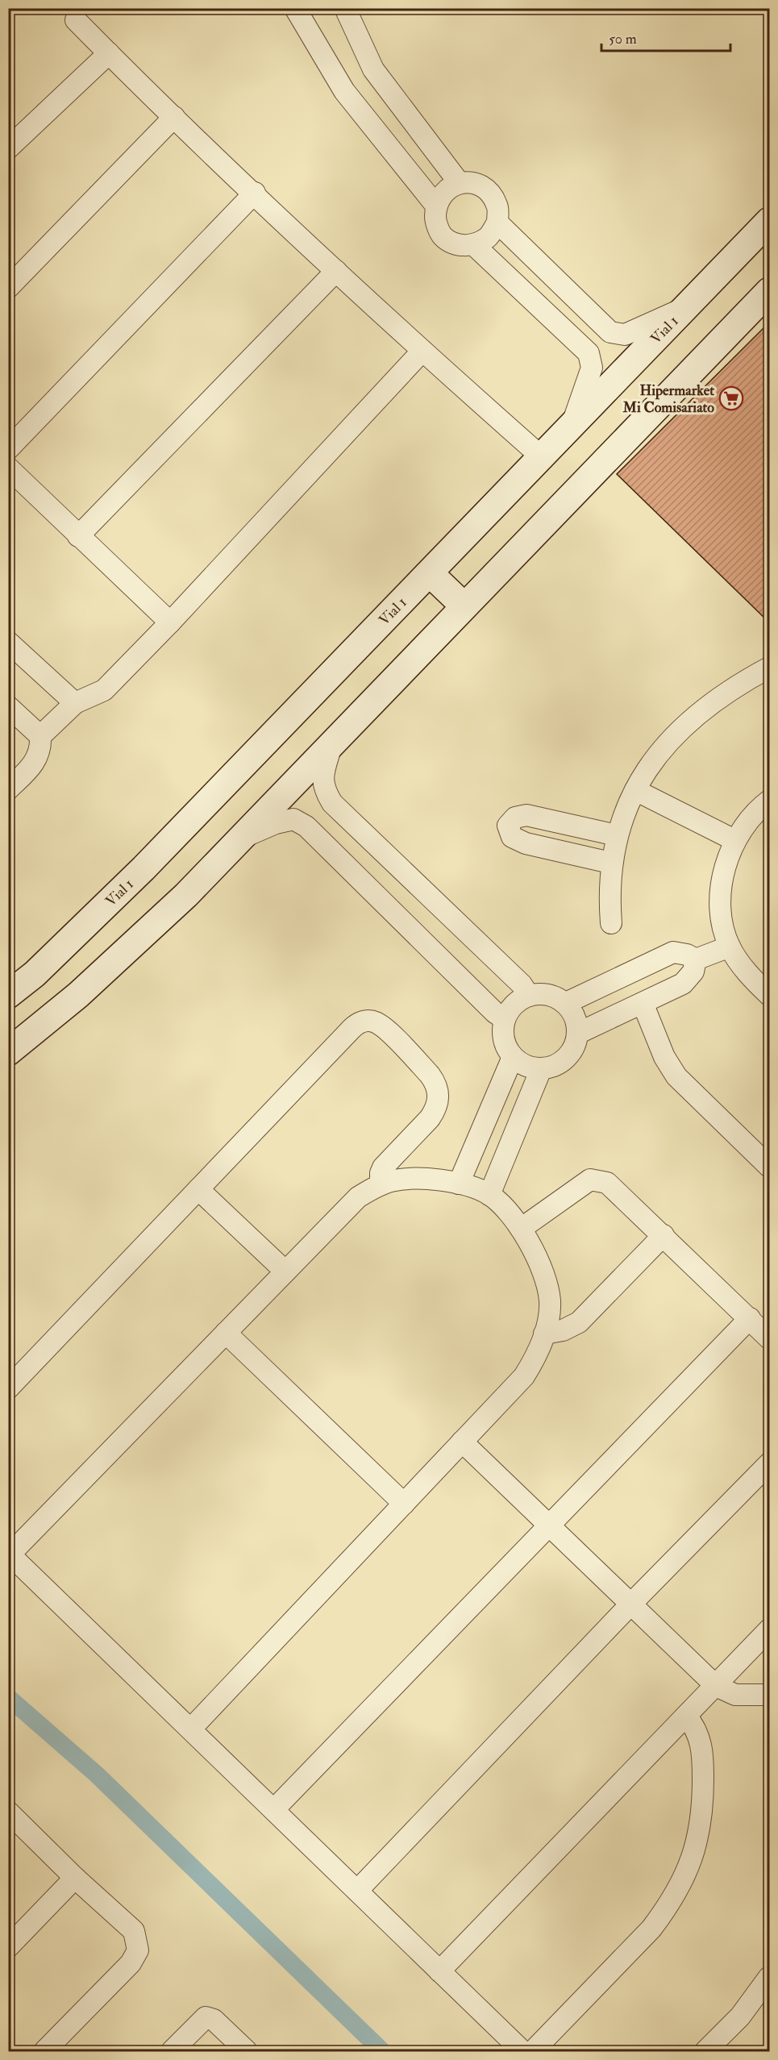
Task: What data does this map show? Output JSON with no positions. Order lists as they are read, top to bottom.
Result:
{
  "streets": {
    "street": ["Vial 1"]
  },
  "places": {
    "supermarket": ["Hipermarket Mi Comisariato"]
  },
  "scale_bar": "50 m"
}
